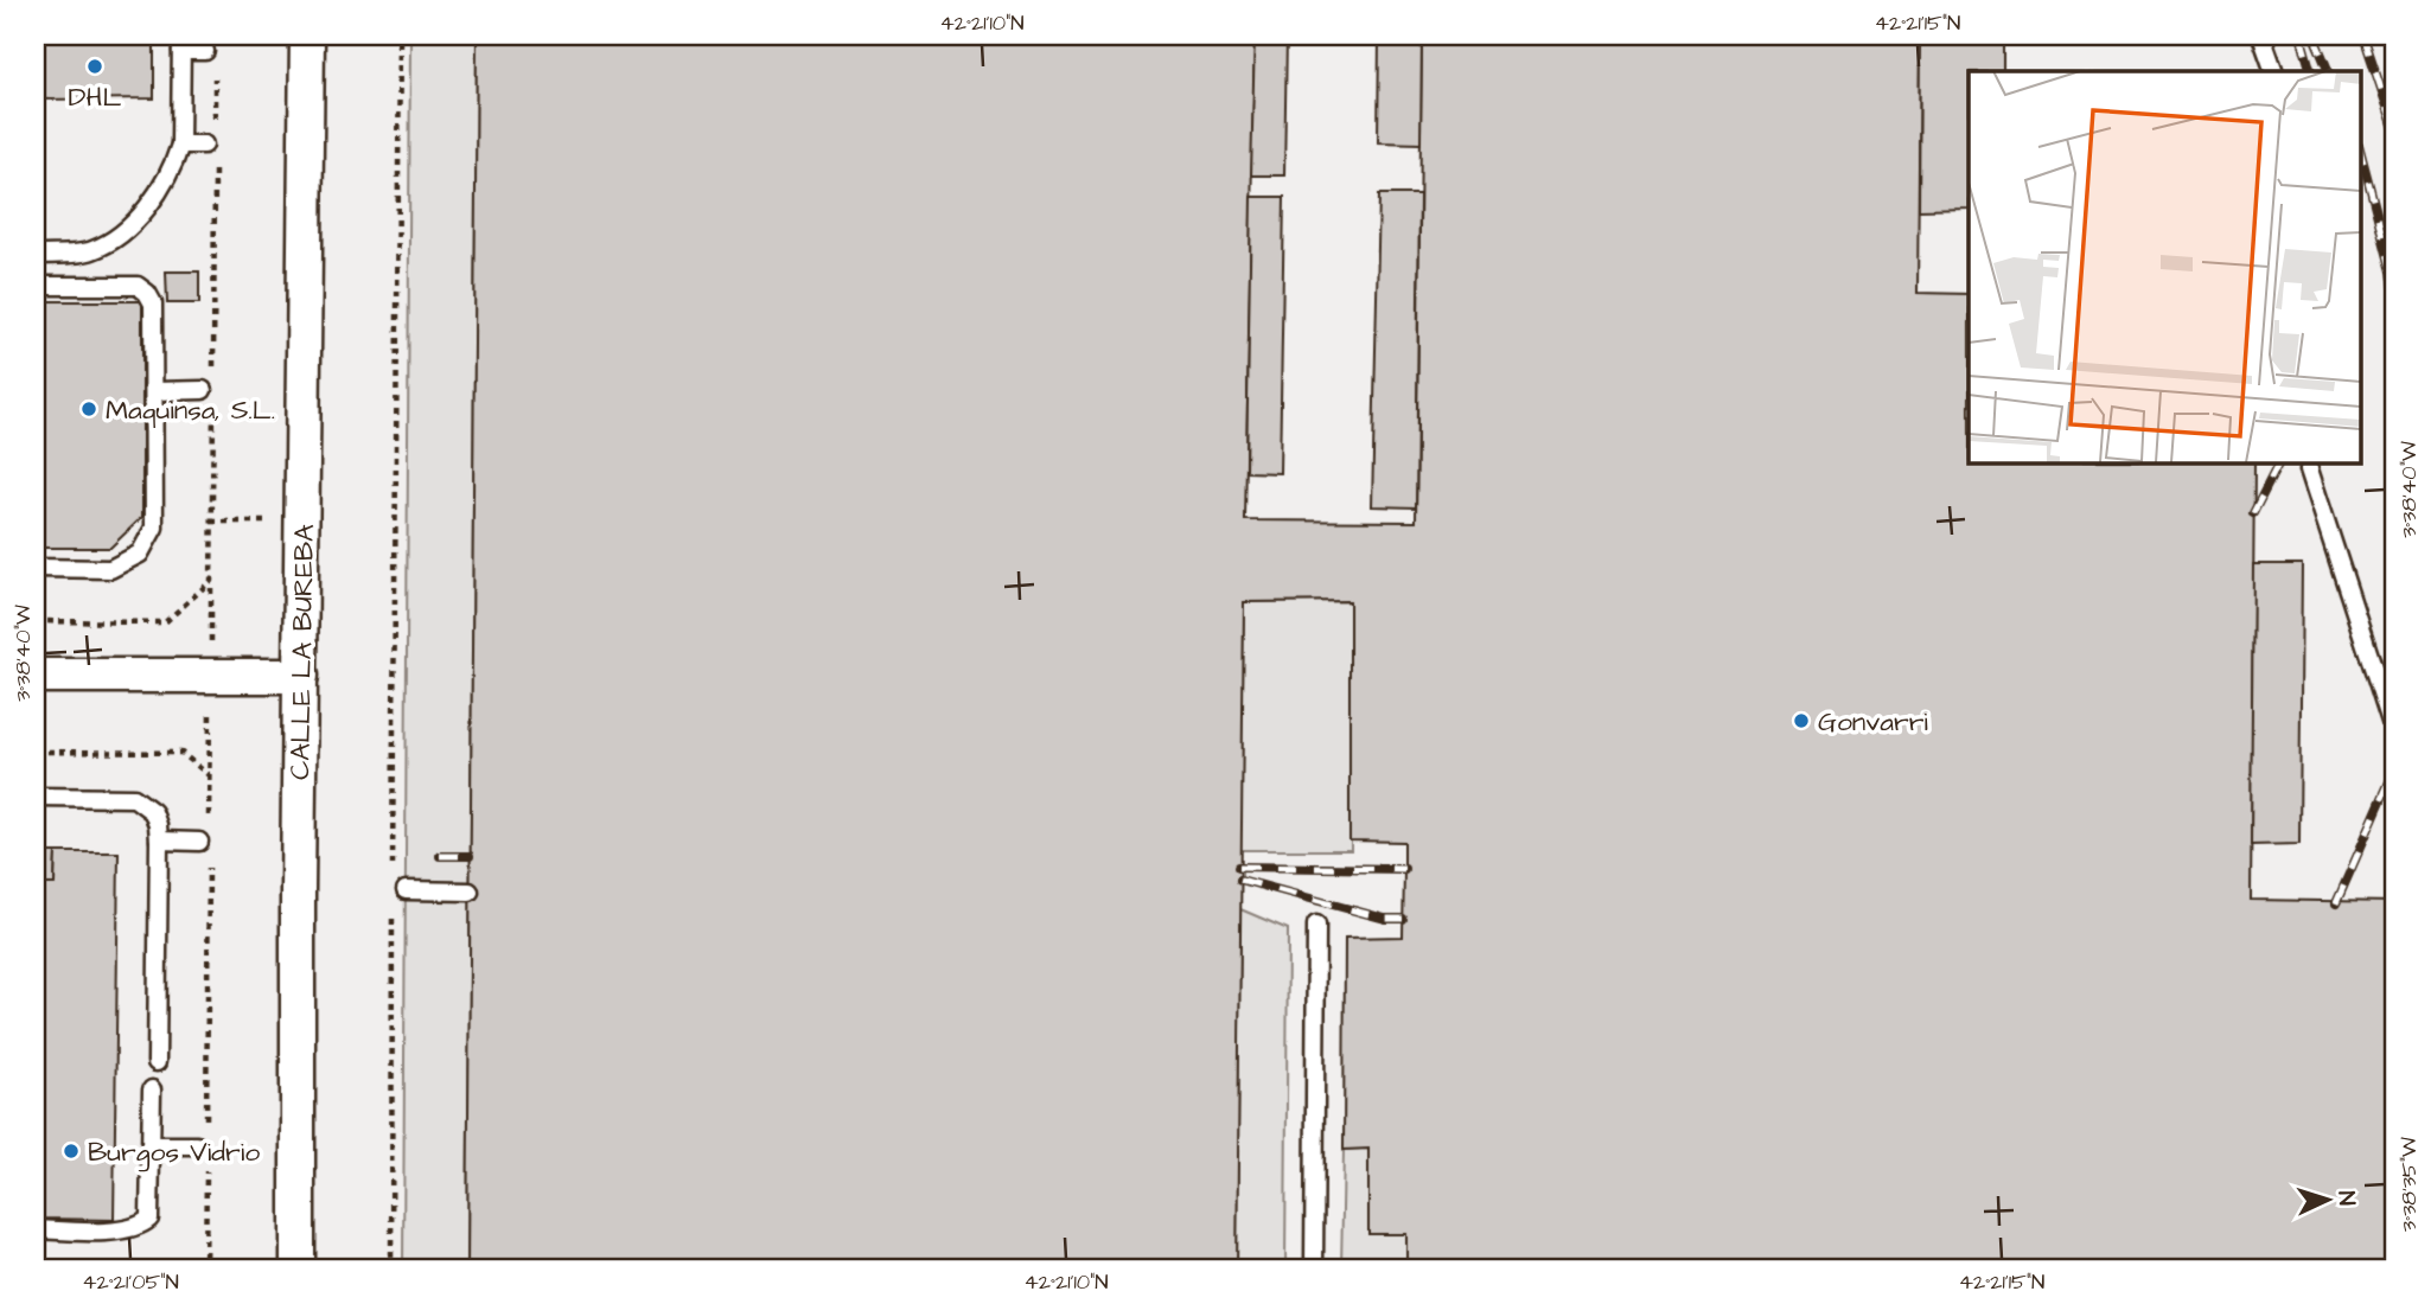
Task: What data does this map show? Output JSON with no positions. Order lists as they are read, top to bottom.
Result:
{
  "streets": {
    "street": ["CALLE LA BUREBA"]
  },
  "places": [
    "DHL",
    "Maquinsa, S.L.",
    "Gonvarri",
    "Burgos Vidrio"
  ],
  "north": "right",
  "coordinates": [
    "42°21'10\"N",
    "42°21'15\"N",
    "3°38'40\"W",
    "3°38'35\"W",
    "42°21'05\"N"
  ]
}
